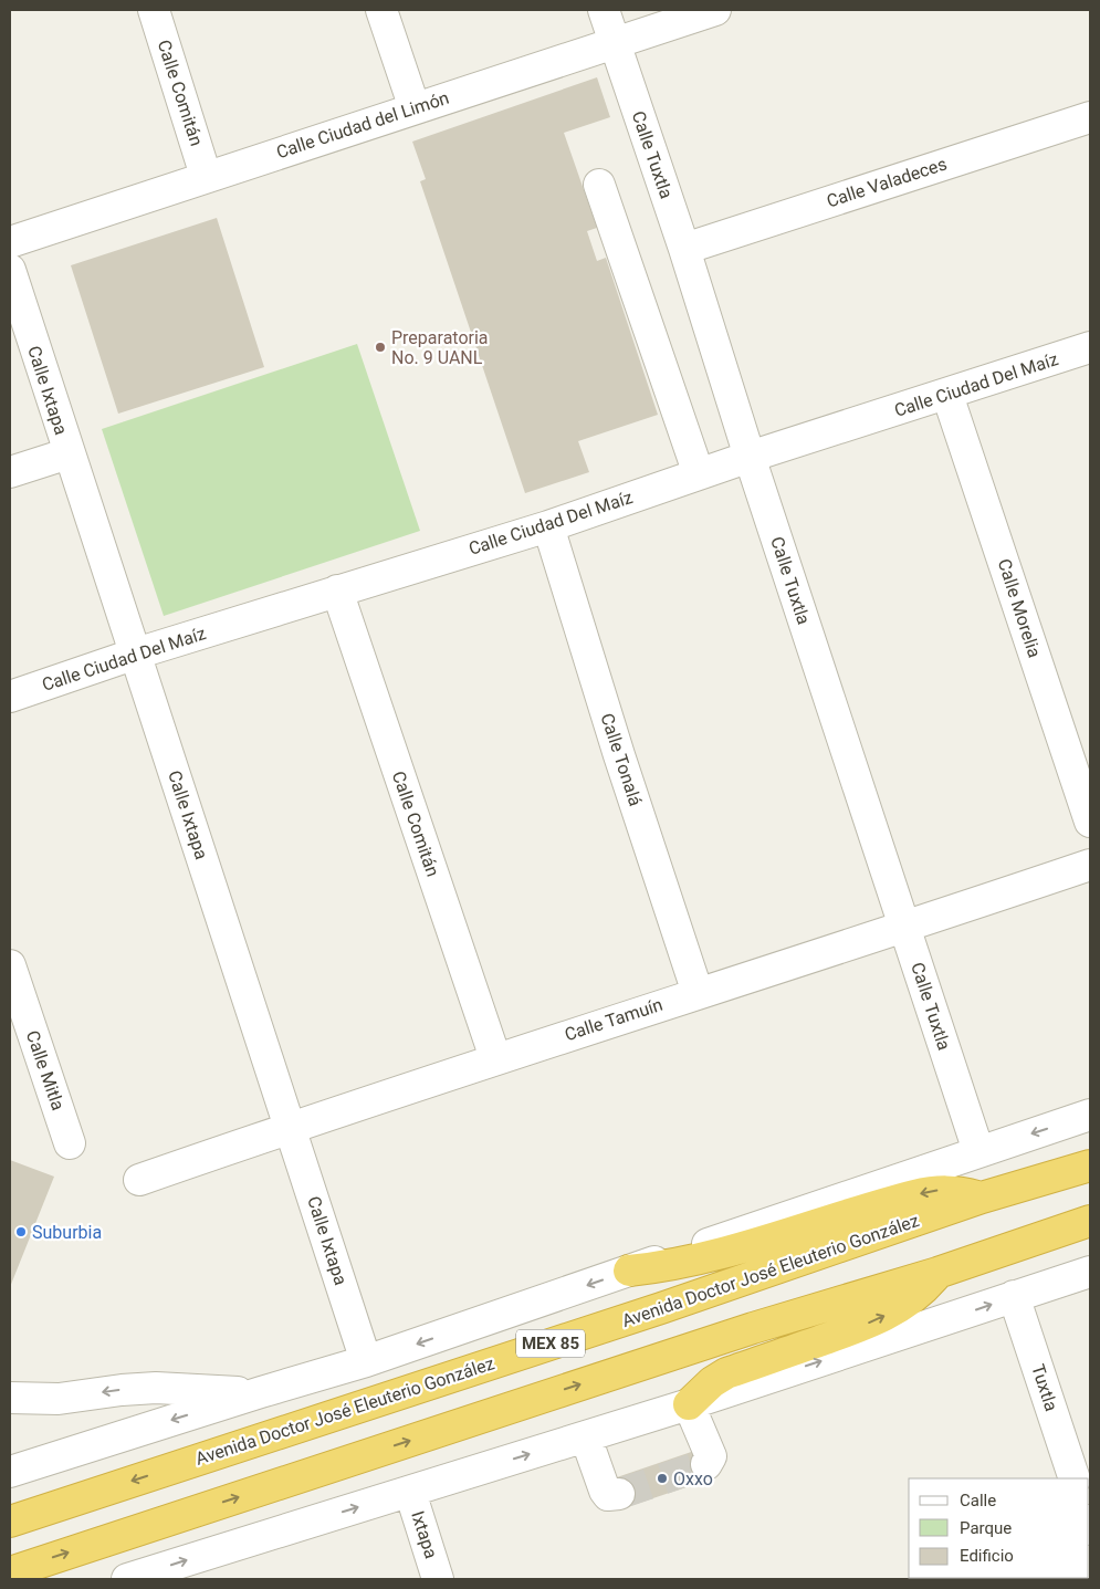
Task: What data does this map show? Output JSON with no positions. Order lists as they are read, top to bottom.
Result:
{
  "streets": {
    "highway": ["Avenida Doctor José Eleuterio González", "MEX 85"],
    "street": [
      "Calle Comitán",
      "Calle Ciudad del Limón",
      "Calle Tuxtla",
      "Calle Valadeces",
      "Calle Ciudad Del Maíz",
      "Calle Ixtapa",
      "Calle Morelia",
      "Calle Tonalá",
      "Calle Tamuín",
      "Calle Mitla",
      "Tuxtla",
      "Ixtapa"
    ]
  },
  "crossings": [
    ["Calle Comitán", "Calle Ciudad del Limón"],
    ["Calle Comitán", "Calle Ciudad Del Maíz"],
    ["Calle Comitán", "Calle Tamuín"],
    ["Calle Ciudad del Limón", "Calle Tuxtla"],
    ["Calle Tuxtla", "Calle Valadeces"],
    ["Calle Tuxtla", "Calle Ciudad Del Maíz"],
    ["Calle Tuxtla", "Calle Tamuín"],
    ["Calle Ciudad Del Maíz", "Calle Ixtapa"],
    ["Calle Ciudad Del Maíz", "Calle Morelia"],
    ["Calle Ciudad Del Maíz", "Calle Tonalá"],
    ["Calle Ixtapa", "Calle Tamuín"],
    ["Calle Tonalá", "Calle Tamuín"]
  ],
  "places": ["Preparatoria No. 9 UANL", "Suburbia", "Oxxo"],
  "legend": ["Calle", "Parque", "Edificio"]
}
